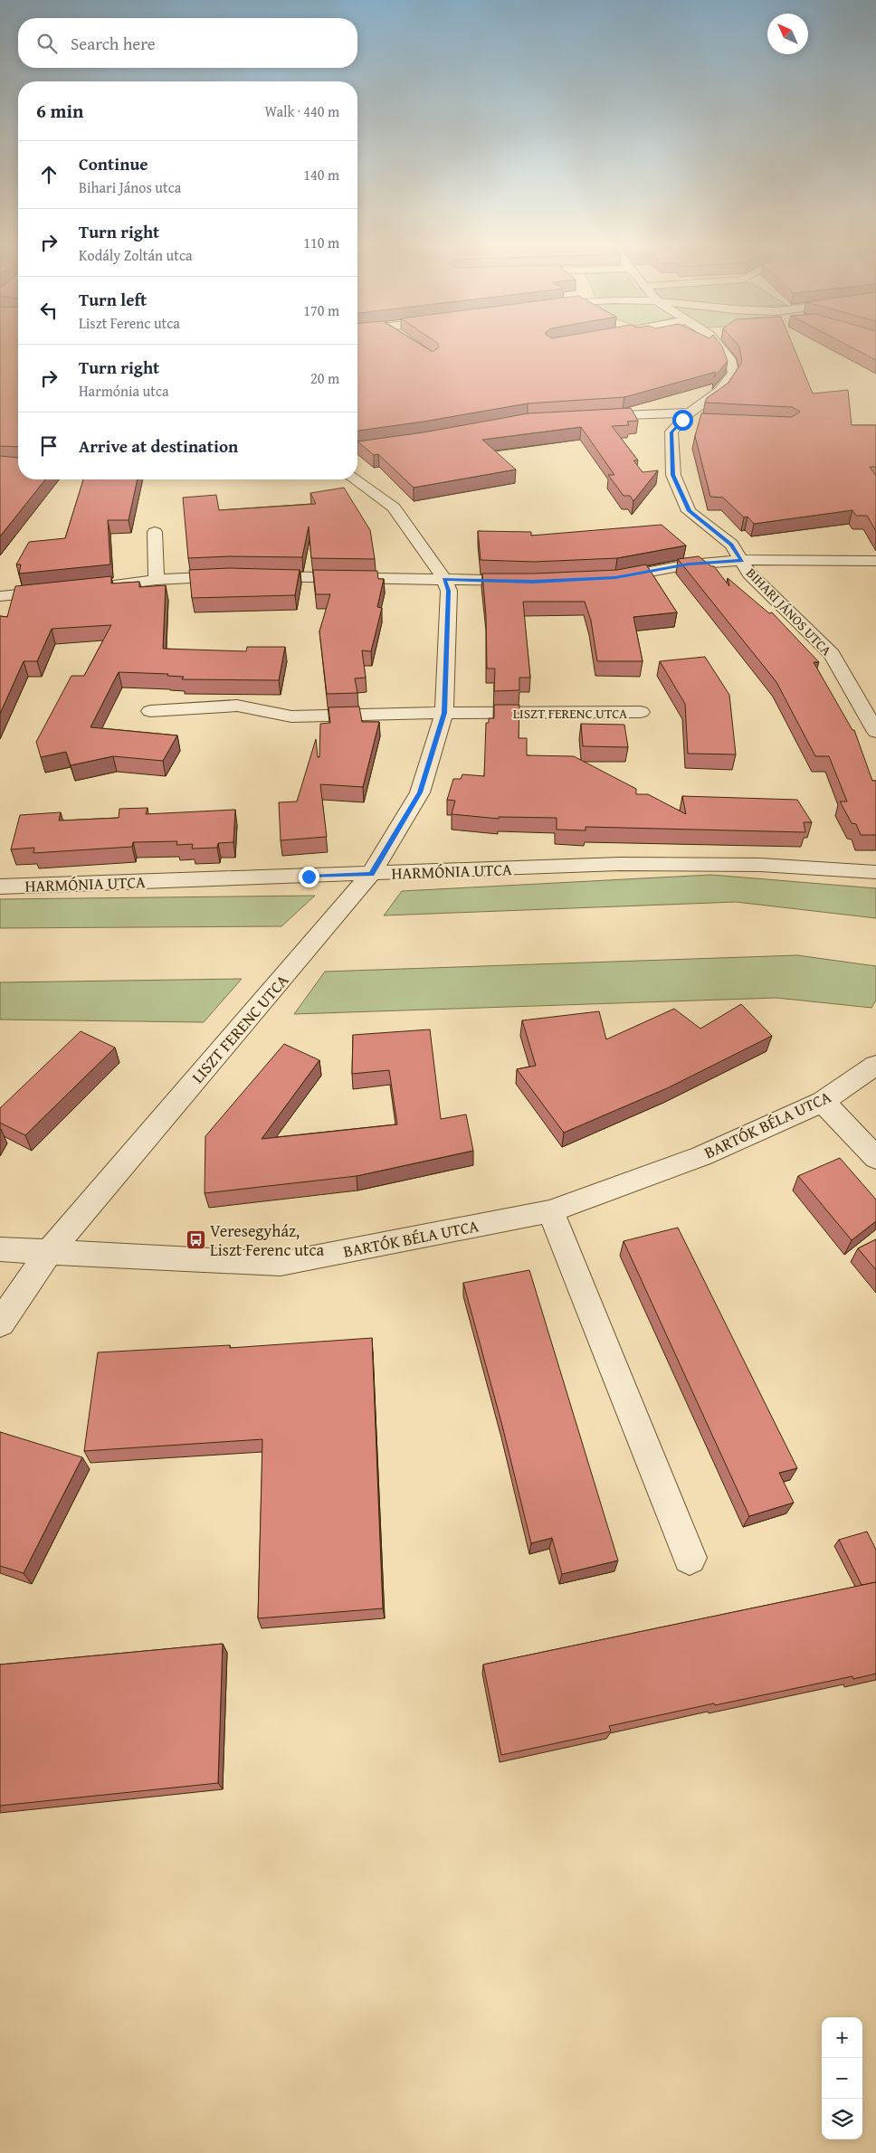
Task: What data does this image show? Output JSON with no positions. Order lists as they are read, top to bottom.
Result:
{
  "streets": {
    "street": [
      "BIHARI JÁNOS UTCA",
      "LISZT FERENC UTCA",
      "HARMÓNIA UTCA",
      "BARTÓK BÉLA UTCA"
    ]
  },
  "crossings": [
    ["LISZT FERENC UTCA", "HARMÓNIA UTCA"],
    ["LISZT FERENC UTCA", "BARTÓK BÉLA UTCA"]
  ],
  "places": {
    "bus stop": ["Veresegyház, Liszt Ferenc utca"]
  },
  "north": "top left",
  "page": {
    "search": "Search here",
    "heading": ["6 min", "Walk · 440 m"],
    "list": [
      ["Continue", "Bihari János utca", "140 m"],
      ["Turn right", "Kodály Zoltán utca", "110 m"],
      ["Turn left", "Liszt Ferenc utca", "170 m"],
      ["Turn right", "Harmónia utca", "20 m"],
      "Arrive at destination"
    ],
    "map_buttons": ["+", "−"]
  }
}
